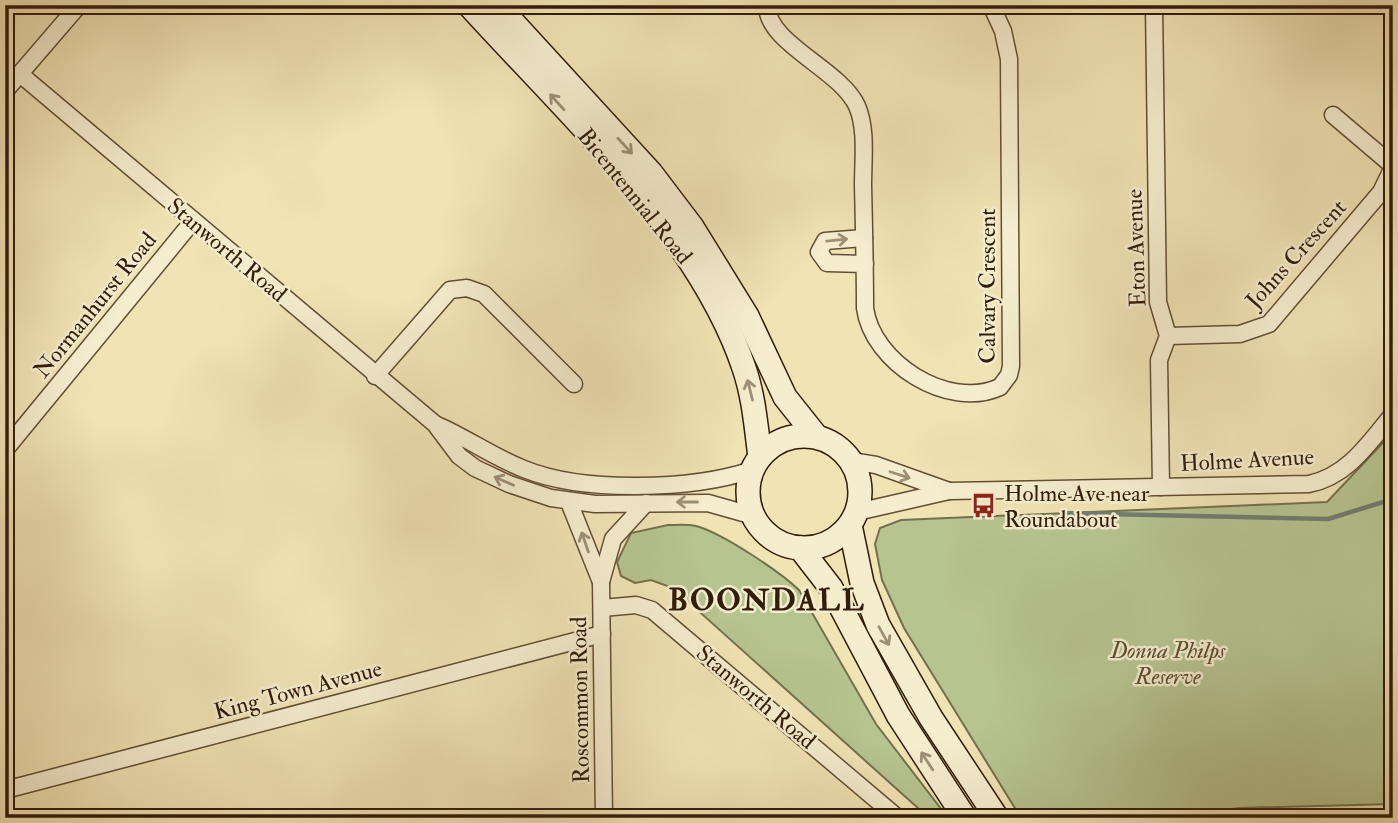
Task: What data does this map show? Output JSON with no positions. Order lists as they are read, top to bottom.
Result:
{
  "streets": {
    "main road": ["Bicentennial Road"],
    "street": [
      "Eton Avenue",
      "Stanworth Road",
      "Johns Crescent",
      "Calvary Crescent",
      "Normanhurst Road",
      "Holme Avenue",
      "King Town Avenue",
      "Roscommon Road"
    ]
  },
  "crossings": [
    ["Bicentennial Road", "Stanworth Road"],
    ["Bicentennial Road", "Holme Avenue"],
    ["Eton Avenue", "Johns Crescent"],
    ["Eton Avenue", "Holme Avenue"],
    ["Stanworth Road", "Normanhurst Road"],
    ["Stanworth Road", "Holme Avenue"],
    ["Stanworth Road", "Roscommon Road"],
    ["King Town Avenue", "Roscommon Road"]
  ],
  "districts": ["BOONDALL"],
  "parks": ["Donna Philps Reserve"],
  "places": {
    "bus stop": ["Holme Ave near Roundabout"]
  }
}
